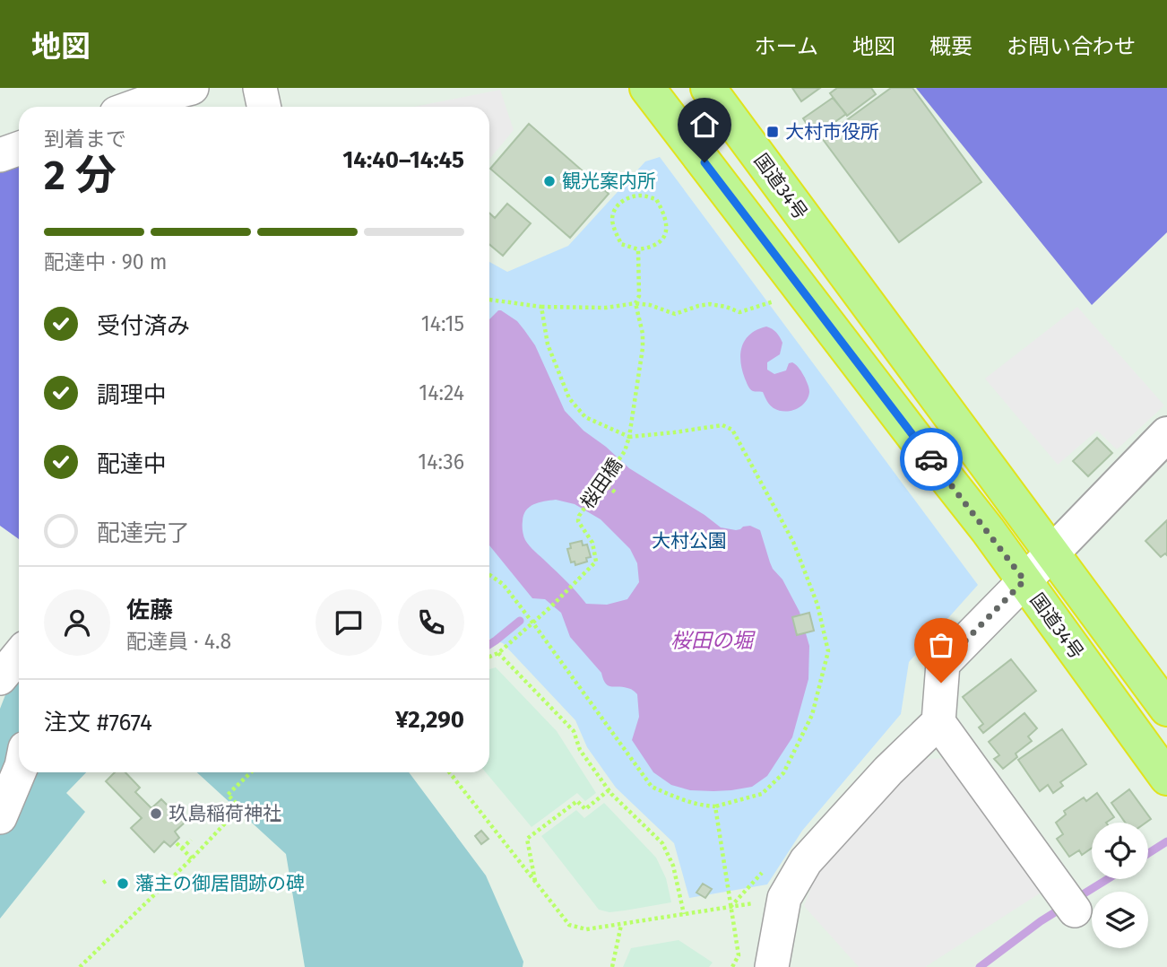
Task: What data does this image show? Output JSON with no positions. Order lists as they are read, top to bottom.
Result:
{
  "streets": {
    "highway": ["国道34号"],
    "path": ["桜田橋"]
  },
  "water": ["桜田の堀"],
  "parks": ["大村公園"],
  "places": {
    "transit": ["大村市役所"],
    "other": ["観光案内所", "玖島稲荷神社", "藩主の御居間跡の碑"]
  },
  "page": {
    "header": "地図",
    "nav": [
      "ホーム",
      "地図",
      "概要",
      "お問い合わせ"
    ],
    "heading": ["2 分", "到着まで", "14:40–14:45"],
    "panel": [
      "佐藤",
      "配達員 · 4.8",
      "注文 #7674",
      "¥2,290"
    ],
    "bar": "配達中 · 90 m",
    "list": [
      ["受付済み", "14:15"],
      ["調理中", "14:24"],
      ["配達中", "14:36"],
      "配達完了"
    ]
  }
}
